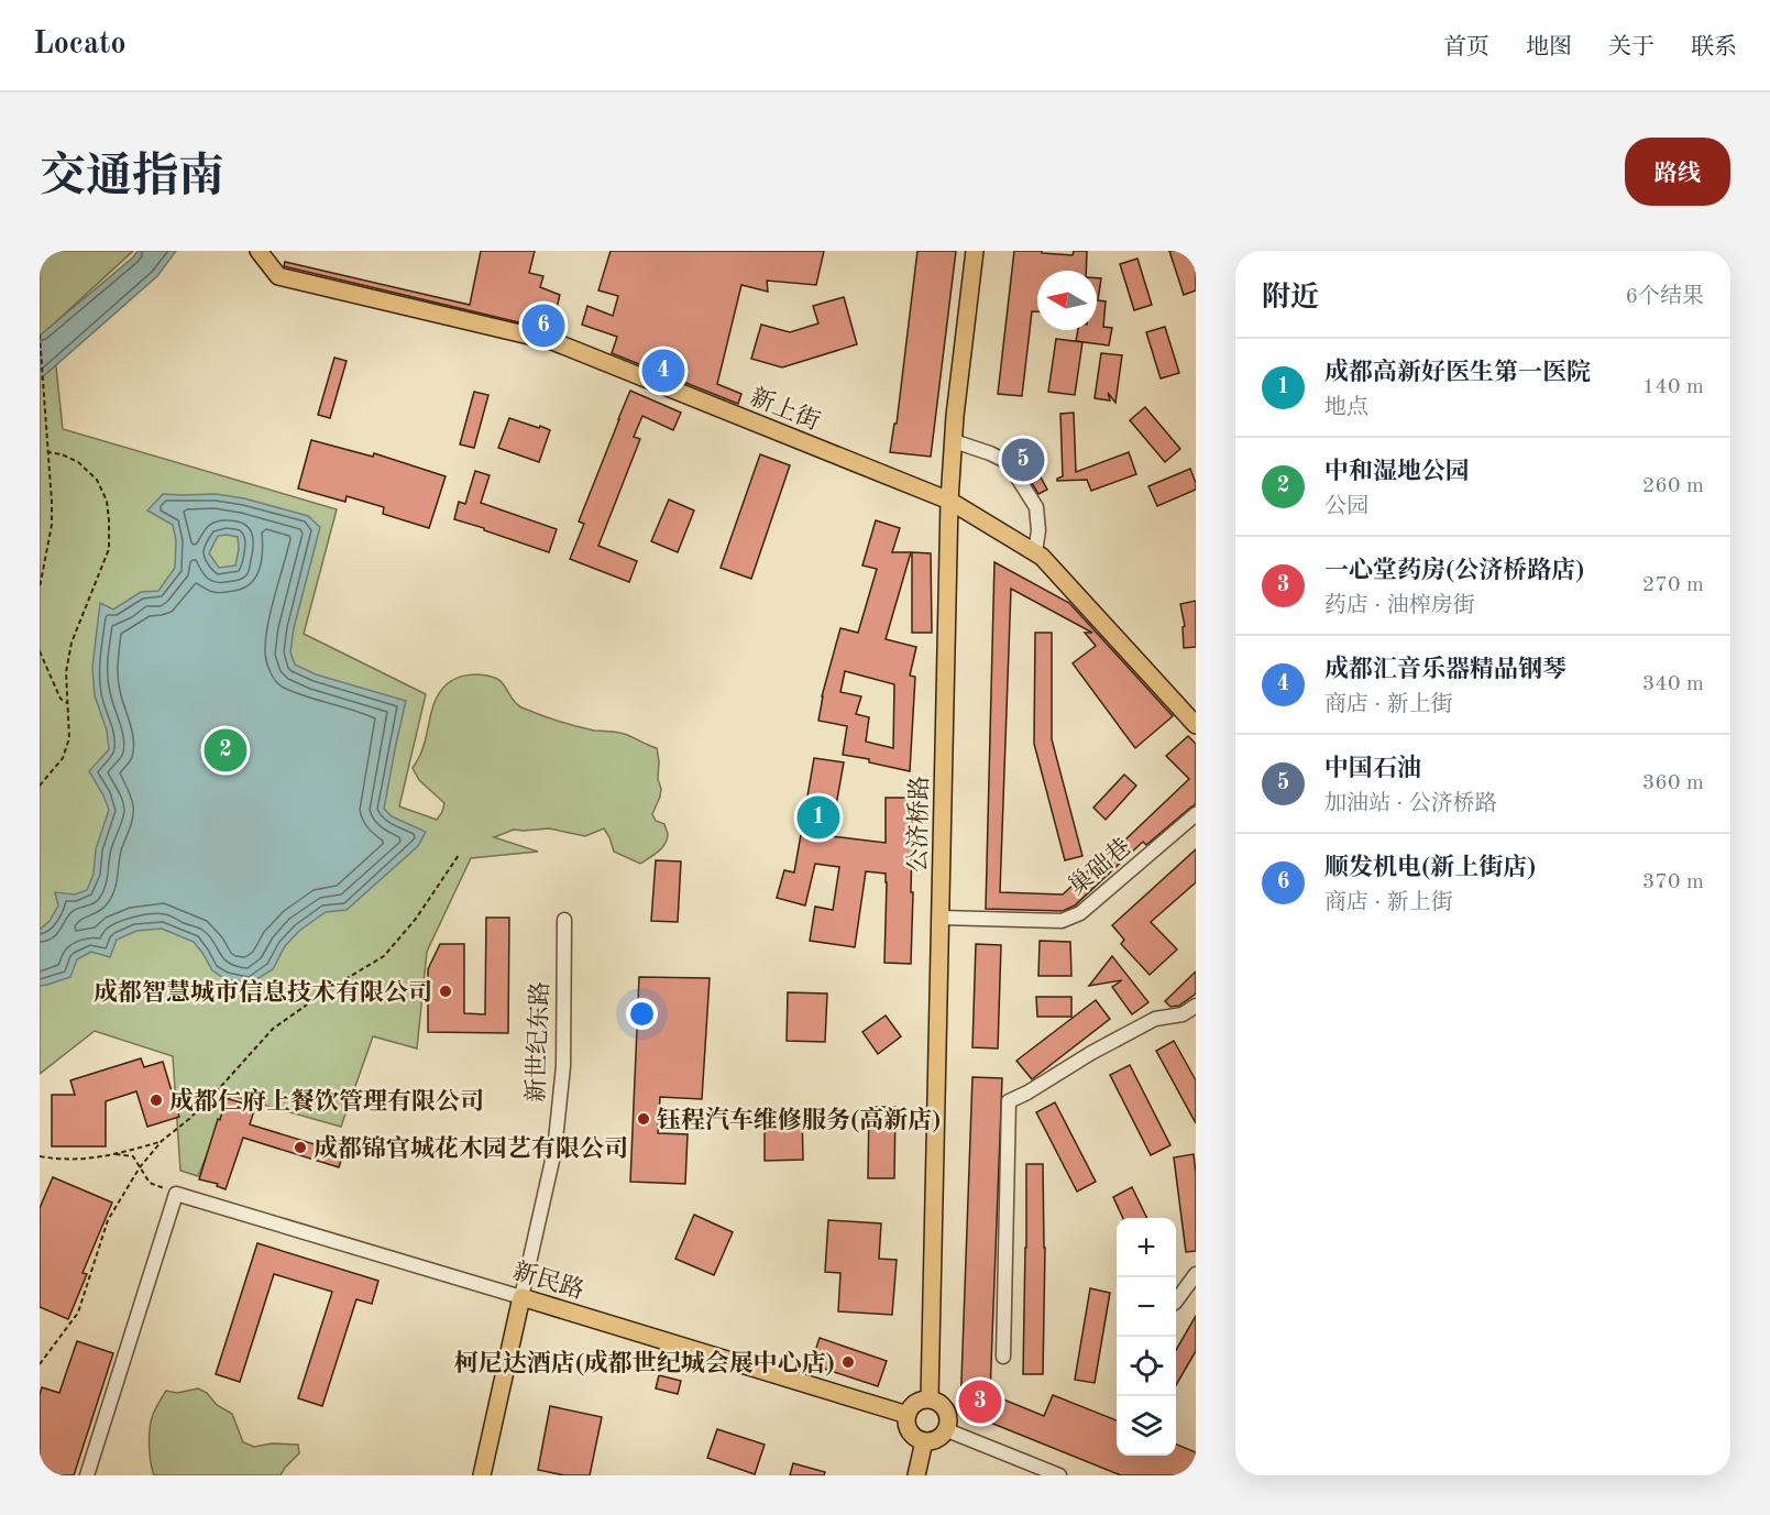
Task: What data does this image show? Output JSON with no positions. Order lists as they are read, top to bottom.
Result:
{
  "streets": {
    "main road": [
      "新上街",
      "公济桥路",
      "新世纪东路",
      "新民路"
    ],
    "street": ["巢础巷"]
  },
  "crossings": [
    ["新上街", "公济桥路"],
    ["公济桥路", "巢础巷"],
    ["公济桥路", "新民路"],
    ["新世纪东路", "新民路"]
  ],
  "places": [
    "成都智慧城市信息技术有限公司",
    "成都仁府上餐饮管理有限公司",
    "钰程汽车维修服务(高新店)",
    "成都锦官城花木园艺有限公司",
    "柯尼达酒店(成都世纪城会展中心店)"
  ],
  "north": "left",
  "page": {
    "header": "Locato",
    "nav": [
      "首页",
      "地图",
      "关于",
      "联系"
    ],
    "title": "交通指南",
    "buttons": "路线",
    "heading": ["附近", "6个结果"],
    "pins": [
      "6",
      "4",
      "5",
      "2",
      "1",
      "3"
    ],
    "list": [
      {
        "mark": "1",
        "name": "成都高新好医生第一医院",
        "note": "地点",
        "value": "140 m"
      },
      {
        "mark": "2",
        "name": "中和湿地公园",
        "note": "公园",
        "value": "260 m"
      },
      {
        "mark": "3",
        "name": "一心堂药房(公济桥路店)",
        "note": "药店 · 油榨房街",
        "value": "270 m"
      },
      {
        "mark": "4",
        "name": "成都汇音乐器精品钢琴",
        "note": "商店 · 新上街",
        "value": "340 m"
      },
      {
        "mark": "5",
        "name": "中国石油",
        "note": "加油站 · 公济桥路",
        "value": "360 m"
      },
      {
        "mark": "6",
        "name": "顺发机电(新上街店)",
        "note": "商店 · 新上街",
        "value": "370 m"
      }
    ],
    "map_buttons": ["+", "−"]
  }
}
